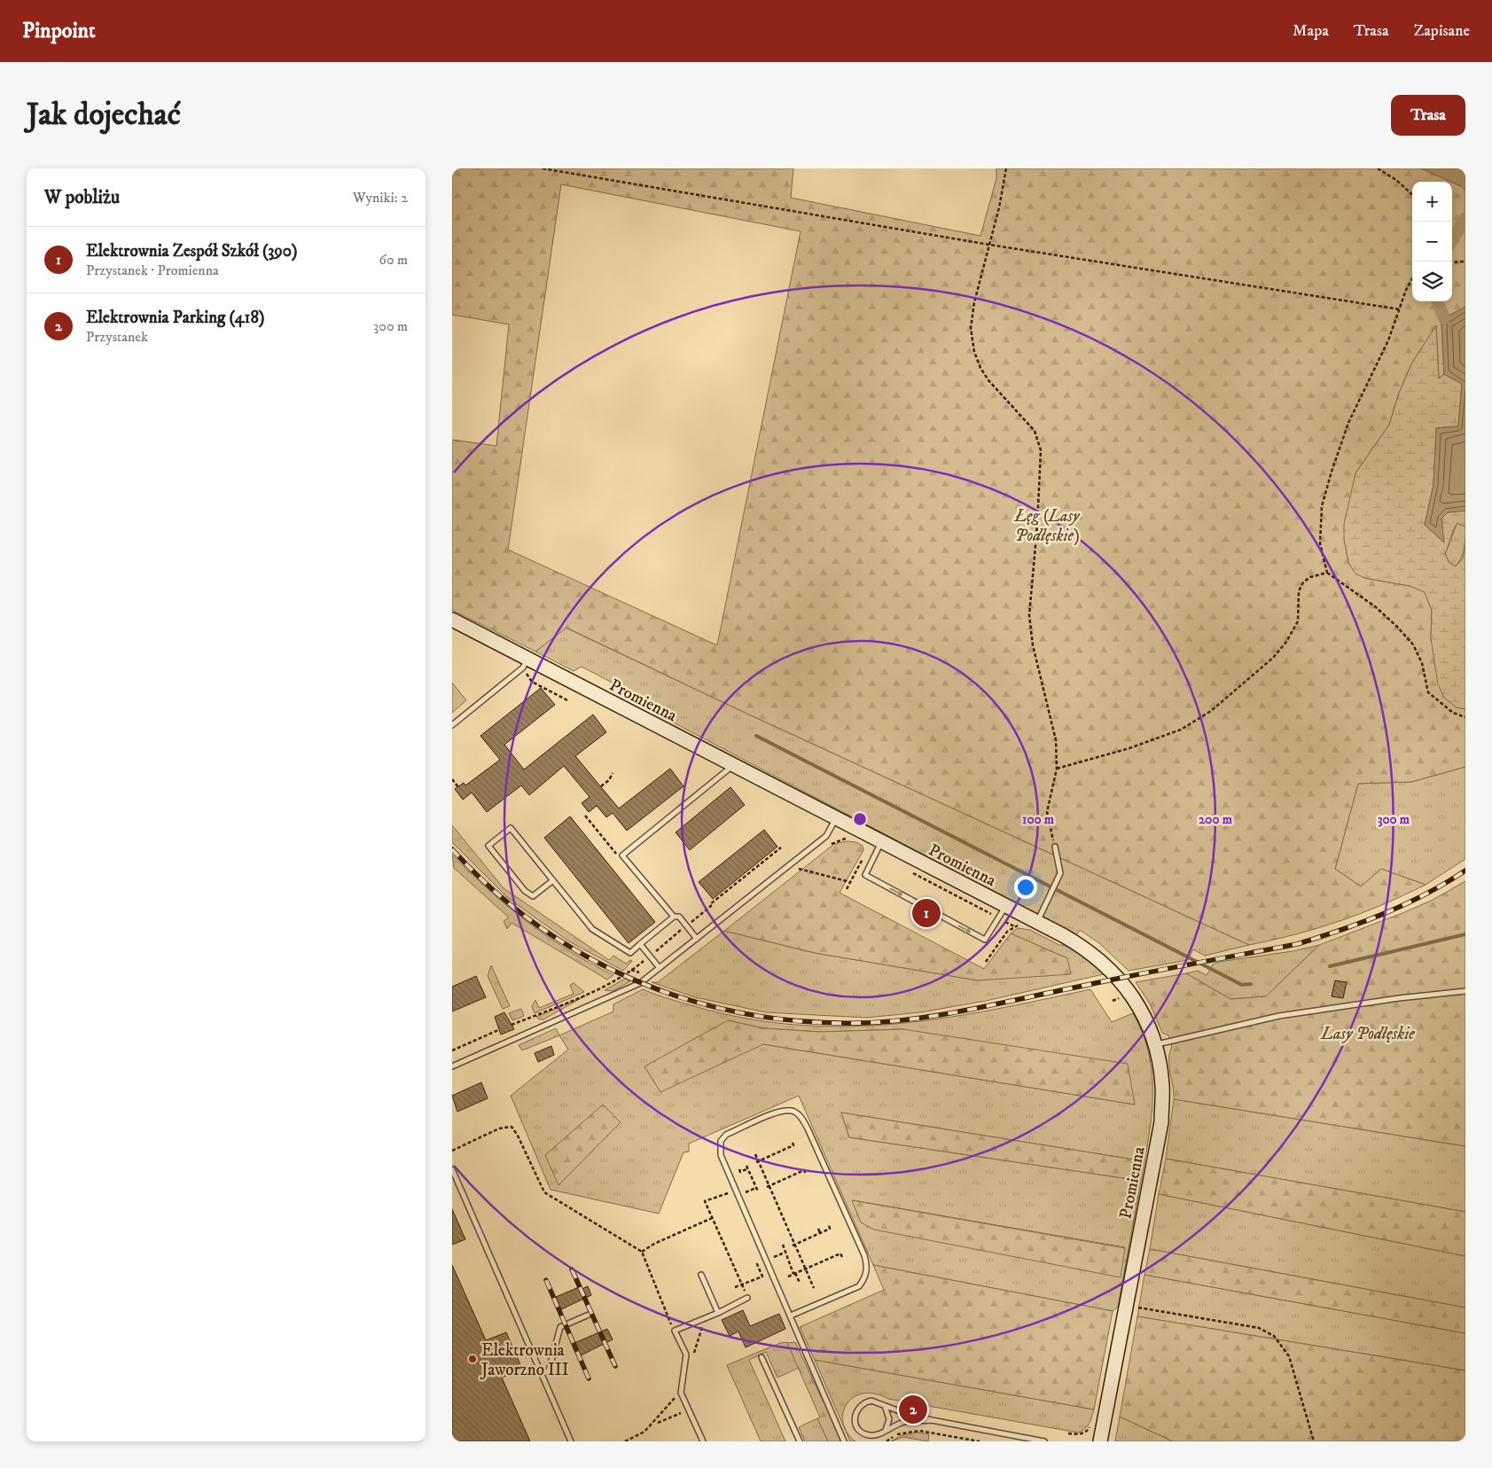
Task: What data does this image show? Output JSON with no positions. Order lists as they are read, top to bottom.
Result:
{
  "streets": {
    "street": ["Promienna"]
  },
  "parks": ["Łęg (Lasy Podłęskie)", "Lasy Podłęskie"],
  "places": ["Elektrownia Jaworzno III"],
  "page": {
    "header": "Pinpoint",
    "nav": ["Mapa", "Trasa", "Zapisane"],
    "buttons": "Trasa",
    "title": "Jak dojechać",
    "heading": ["W pobliżu", "Wyniki: 2"],
    "map_buttons": ["+", "−"],
    "list": [
      {
        "mark": "1",
        "name": "Elektrownia Zespół Szkół (390)",
        "note": "Przystanek · Promienna",
        "value": "60 m"
      },
      {
        "mark": "2",
        "name": "Elektrownia Parking (418)",
        "note": "Przystanek",
        "value": "300 m"
      }
    ],
    "pins": ["1", "2"]
  },
  "rings": ["100 m", "200 m", "300 m"]
}
